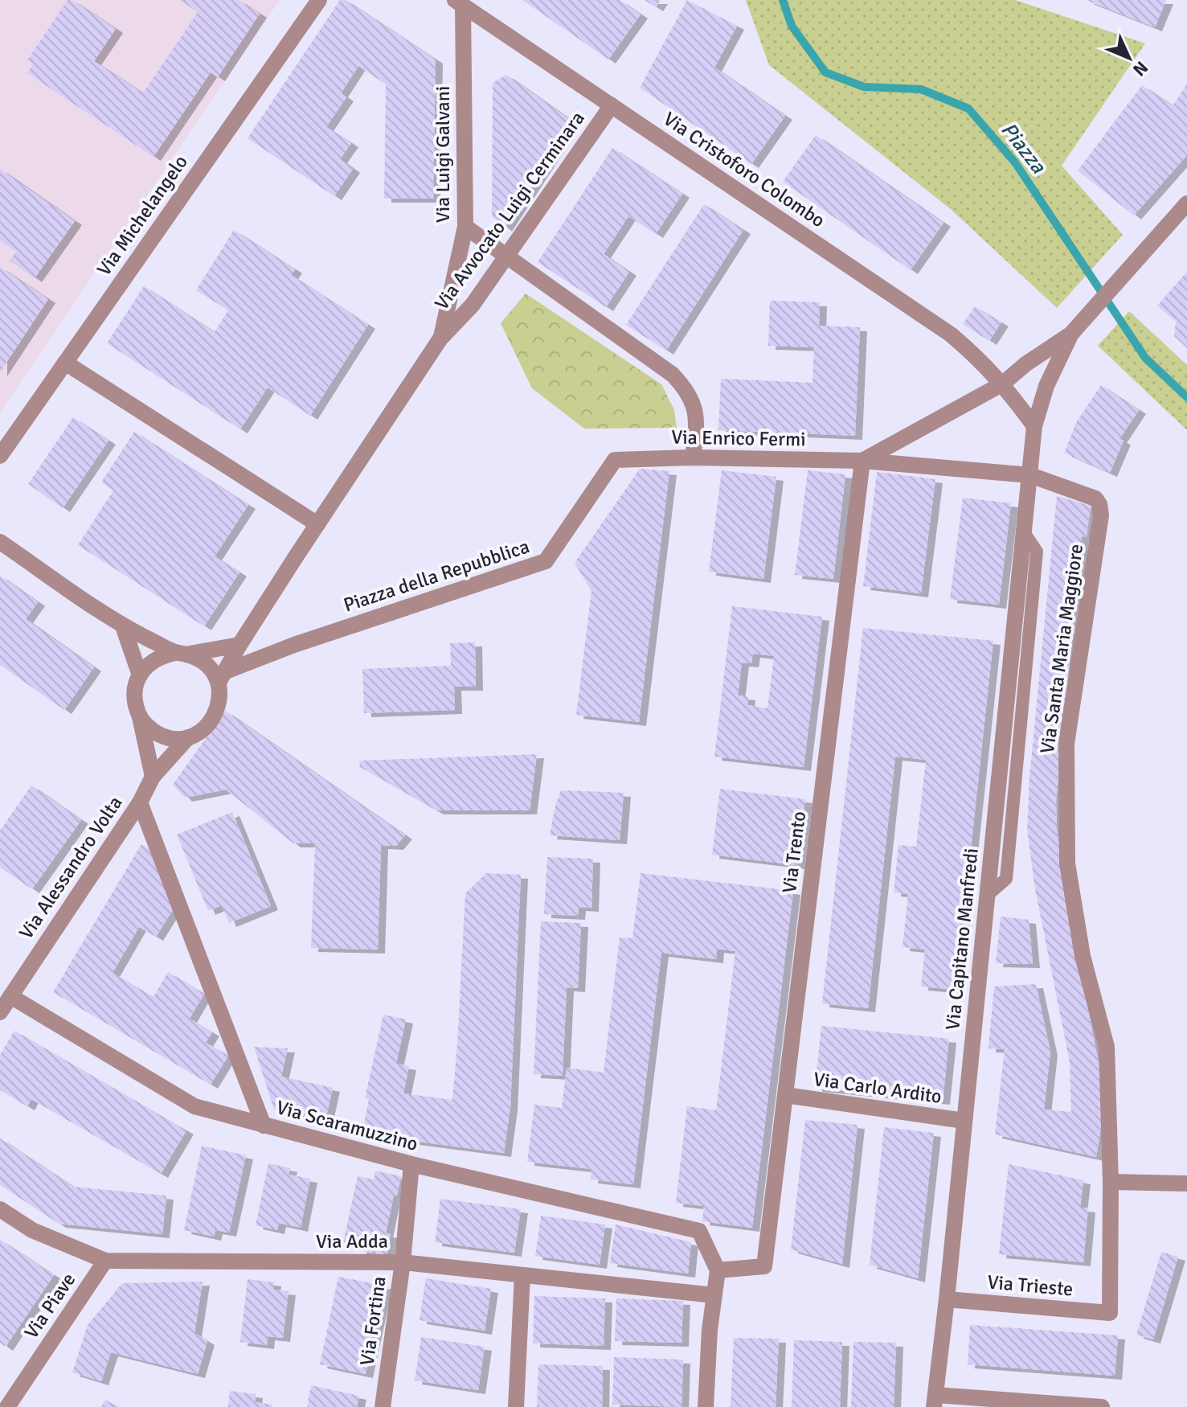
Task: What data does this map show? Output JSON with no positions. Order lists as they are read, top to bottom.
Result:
{
  "streets": {
    "street": [
      "Via Luigi Galvani",
      "Via Cristoforo Colombo",
      "Via Avvocato Luigi Cerminara",
      "Via Michelangelo",
      "Via Enrico Fermi",
      "Piazza della Repubblica",
      "Via Santa Maria Maggiore",
      "Via Trento",
      "Via Alessandro Volta",
      "Via Capitano Manfredi",
      "Via Carlo Ardito",
      "Via Scaramuzzino",
      "Via Adda",
      "Via Trieste",
      "Via Piave",
      "Via Fortina"
    ]
  },
  "crossings": [
    ["Via Luigi Galvani", "Via Cristoforo Colombo"],
    ["Via Luigi Galvani", "Via Avvocato Luigi Cerminara"],
    ["Via Cristoforo Colombo", "Via Avvocato Luigi Cerminara"],
    ["Via Cristoforo Colombo", "Via Capitano Manfredi"],
    ["Via Enrico Fermi", "Piazza della Repubblica"],
    ["Via Enrico Fermi", "Via Santa Maria Maggiore"],
    ["Via Enrico Fermi", "Via Trento"],
    ["Via Enrico Fermi", "Via Capitano Manfredi"],
    ["Piazza della Repubblica", "Via Alessandro Volta"],
    ["Via Santa Maria Maggiore", "Via Capitano Manfredi"],
    ["Via Santa Maria Maggiore", "Via Trieste"],
    ["Via Trento", "Via Carlo Ardito"],
    ["Via Trento", "Via Scaramuzzino"],
    ["Via Alessandro Volta", "Via Scaramuzzino"],
    ["Via Capitano Manfredi", "Via Carlo Ardito"],
    ["Via Capitano Manfredi", "Via Trieste"],
    ["Via Scaramuzzino", "Via Fortina"],
    ["Via Adda", "Via Piave"],
    ["Via Adda", "Via Fortina"]
  ],
  "water": ["Piazza"],
  "north": "bottom right"
}
